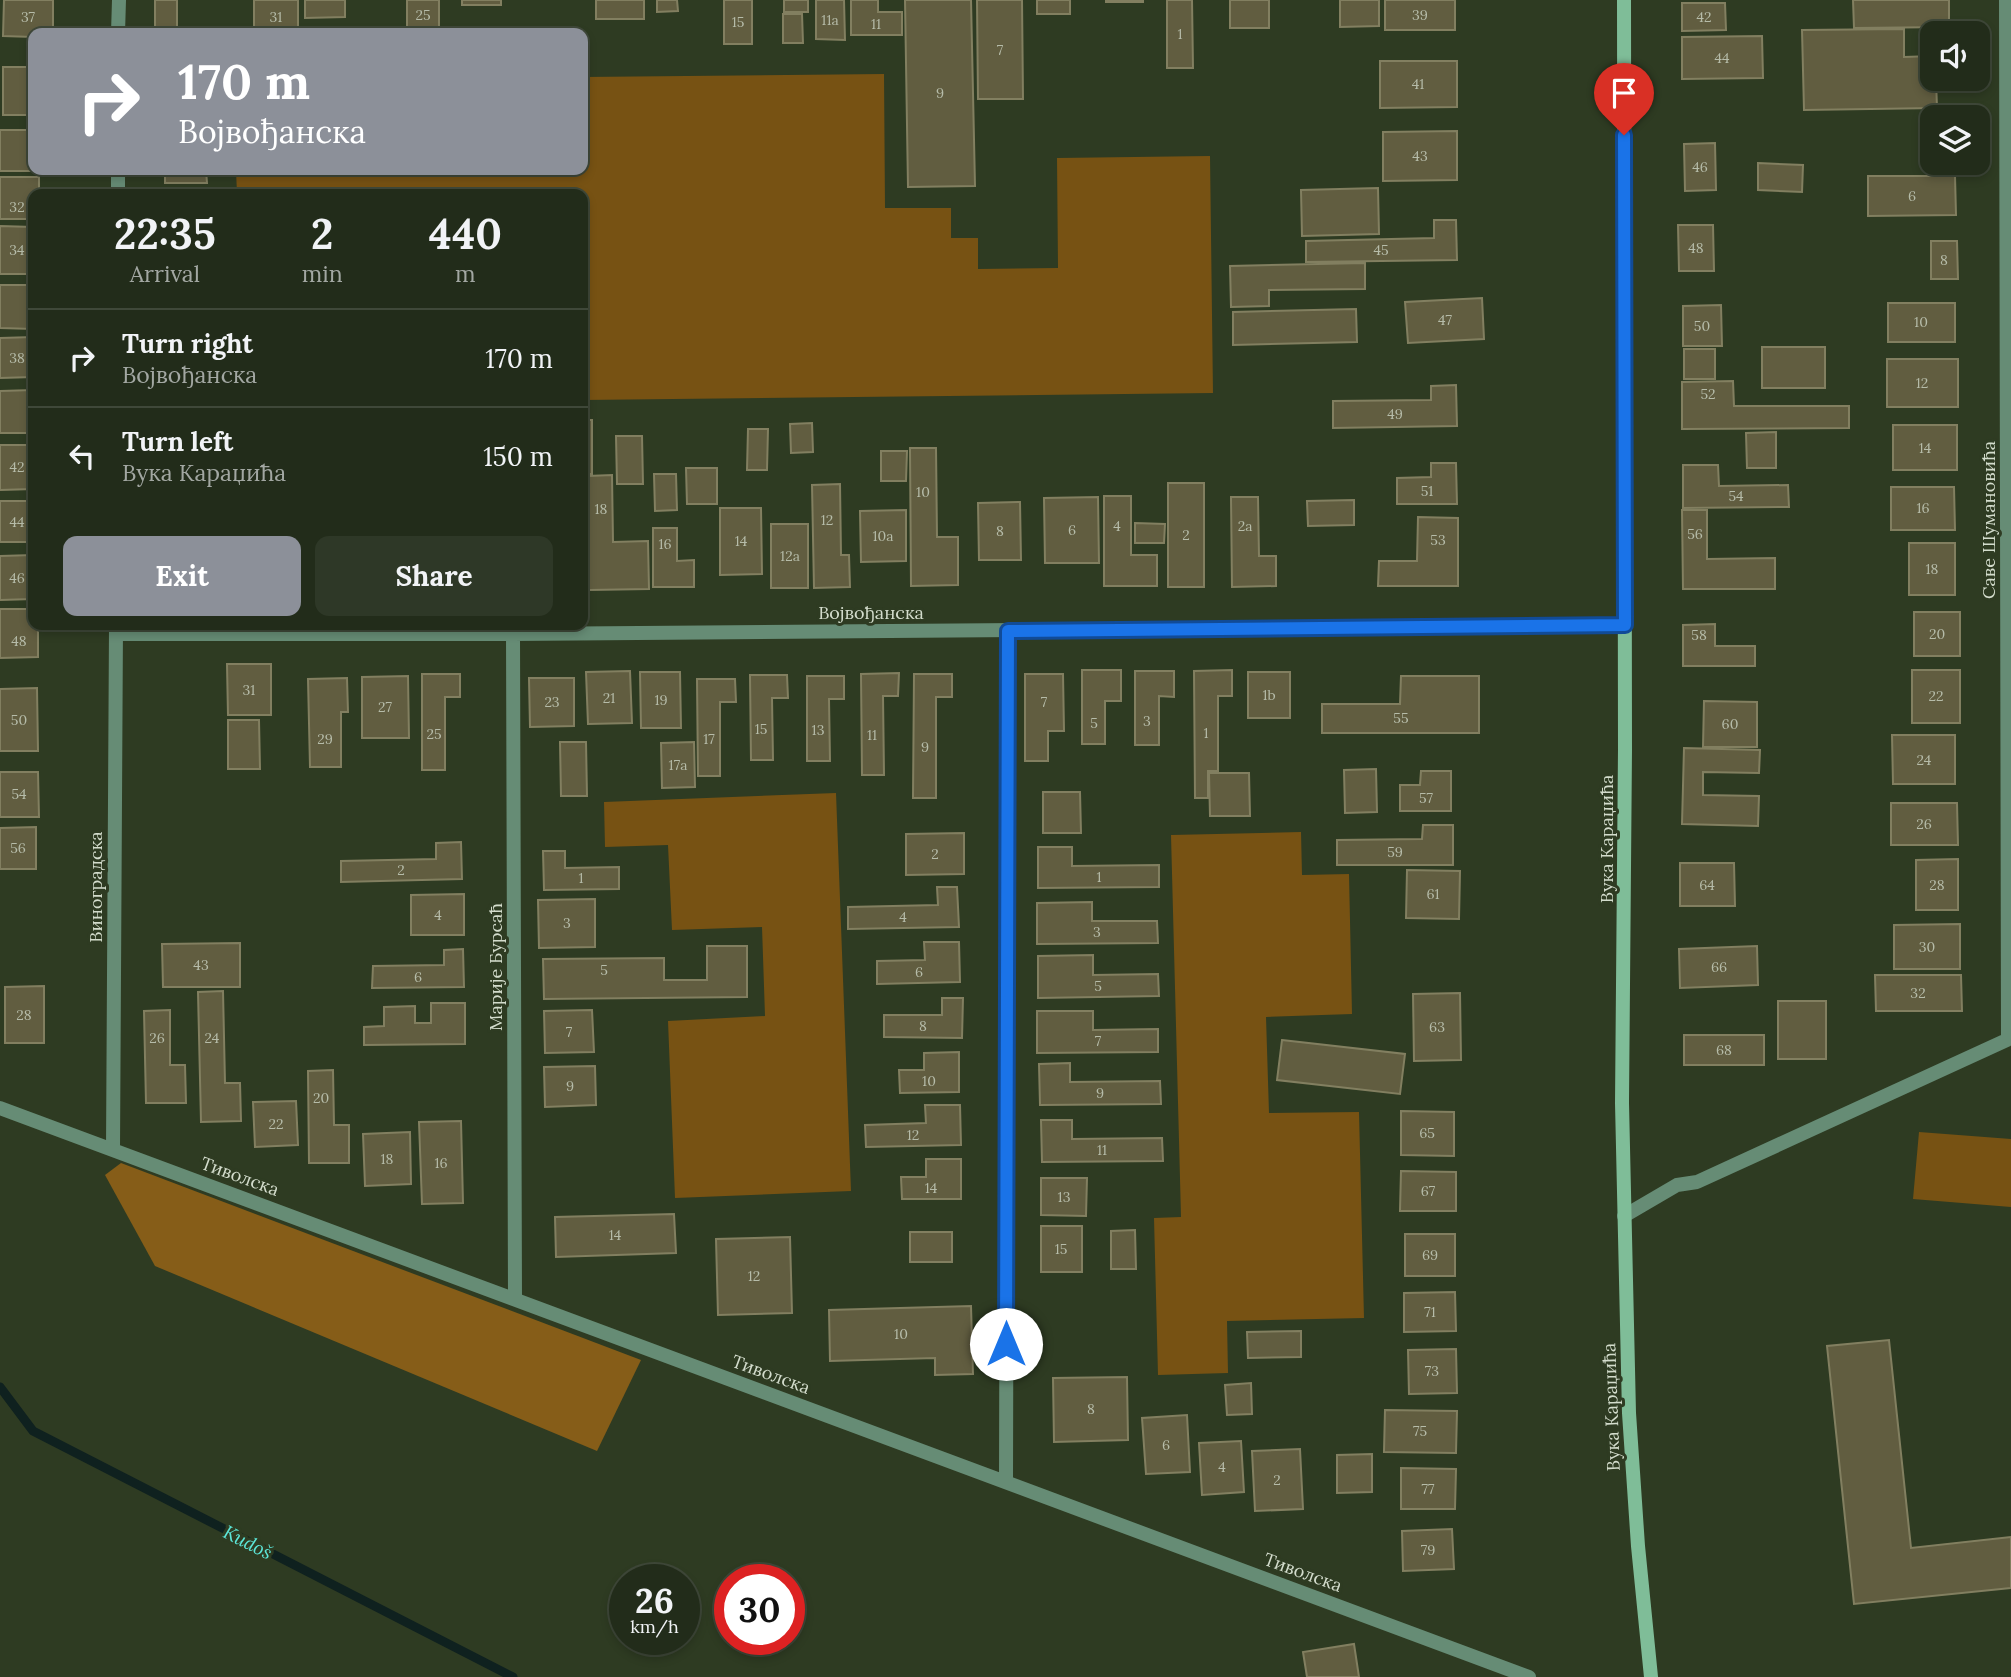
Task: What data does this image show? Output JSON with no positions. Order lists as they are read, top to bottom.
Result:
{
  "streets": {
    "main road": ["Вука Караџића"],
    "street": [
      "Саве Шумановића",
      "Војвођанска",
      "Виноградска",
      "Марије Бурсаћ",
      "Тиволска"
    ]
  },
  "crossings": [
    ["Војвођанска", "Вука Караџића"],
    ["Војвођанска", "Марије Бурсаћ"],
    ["Виноградска", "Тиволска"],
    ["Марије Бурсаћ", "Тиволска"]
  ],
  "water": ["Kudoš"],
  "house_numbers": [
    "25",
    "39",
    "37",
    "31",
    "42",
    "11a",
    "15",
    "11",
    "1",
    "7",
    "44",
    "41",
    "9",
    "43",
    "46",
    "6",
    "32",
    "48",
    "34",
    "45",
    "8",
    "47",
    "10",
    "50",
    "38",
    "12",
    "52",
    "49",
    "14",
    "42",
    "51",
    "10",
    "54",
    "16",
    "18",
    "12",
    "44",
    "4",
    "2a",
    "6",
    "8",
    "56",
    "2",
    "10a",
    "53",
    "14",
    "16",
    "12a",
    "18",
    "46",
    "20",
    "58",
    "48",
    "31",
    "1b",
    "22",
    "21",
    "19",
    "23",
    "7",
    "27",
    "55",
    "50",
    "3",
    "5",
    "60",
    "15",
    "13",
    "1",
    "25",
    "11",
    "29",
    "17",
    "9",
    "24",
    "17a",
    "54",
    "57",
    "26",
    "56",
    "59",
    "2",
    "2",
    "1",
    "1",
    "64",
    "28",
    "61",
    "4",
    "4",
    "3",
    "3",
    "30",
    "43",
    "66",
    "5",
    "6",
    "6",
    "5",
    "32",
    "28",
    "8",
    "63",
    "7",
    "26",
    "24",
    "7",
    "68",
    "10",
    "9",
    "9",
    "20",
    "22",
    "65",
    "12",
    "11",
    "18",
    "16",
    "14",
    "67",
    "13",
    "14",
    "15",
    "69",
    "12",
    "71",
    "10",
    "73",
    "8",
    "75",
    "6",
    "4",
    "2",
    "77",
    "79"
  ],
  "page": {
    "turn": ["170 m", "Војвођанска"],
    "eta": [
      "22:35",
      "Arrival",
      "2",
      "min",
      "440",
      "m"
    ],
    "list": [
      {
        "name": "Turn right",
        "note": "Војвођанска",
        "value": "170 m"
      },
      {
        "name": "Turn left",
        "note": "Вука Караџића",
        "value": "150 m"
      }
    ],
    "buttons": ["Exit", "Share"],
    "speed": "26 km/h",
    "limit": "30"
  }
}
